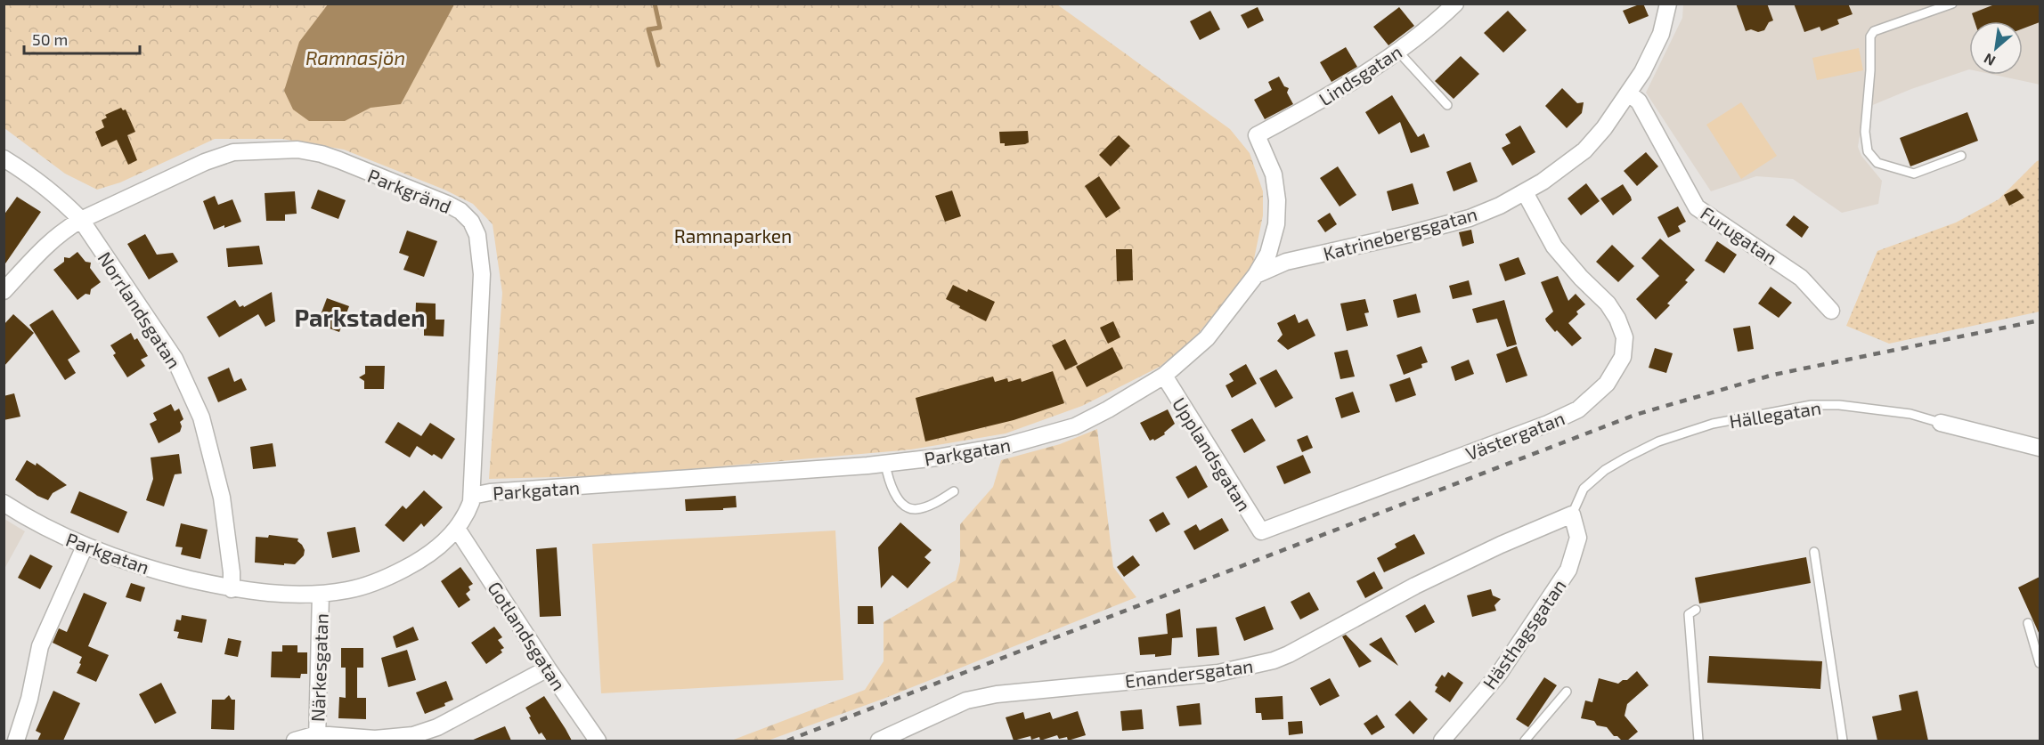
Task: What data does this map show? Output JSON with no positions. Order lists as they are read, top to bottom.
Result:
{
  "streets": {
    "street": [
      "Lindsgatan",
      "Parkgränd",
      "Katrinebergsgatan",
      "Furugatan",
      "Norrlandsgatan",
      "Hällegatan",
      "Västergatan",
      "Parkgatan",
      "Upplandsgatan",
      "Hästhagsgatan",
      "Gotlandsgatan",
      "Närkesgatan",
      "Enandersgatan"
    ]
  },
  "crossings": [
    ["Lindsgatan", "Parkgatan"],
    ["Parkgränd", "Norrlandsgatan"],
    ["Parkgränd", "Parkgatan"],
    ["Parkgränd", "Gotlandsgatan"],
    ["Katrinebergsgatan", "Furugatan"],
    ["Katrinebergsgatan", "Västergatan"],
    ["Katrinebergsgatan", "Parkgatan"],
    ["Norrlandsgatan", "Parkgatan"],
    ["Hällegatan", "Hästhagsgatan"],
    ["Hällegatan", "Enandersgatan"],
    ["Västergatan", "Upplandsgatan"],
    ["Parkgatan", "Upplandsgatan"],
    ["Parkgatan", "Gotlandsgatan"],
    ["Parkgatan", "Närkesgatan"],
    ["Hästhagsgatan", "Enandersgatan"]
  ],
  "districts": ["Parkstaden"],
  "water": ["Ramnasjön"],
  "parks": ["Ramnaparken"],
  "scale_bar": "50 m",
  "north": "bottom left"
}
